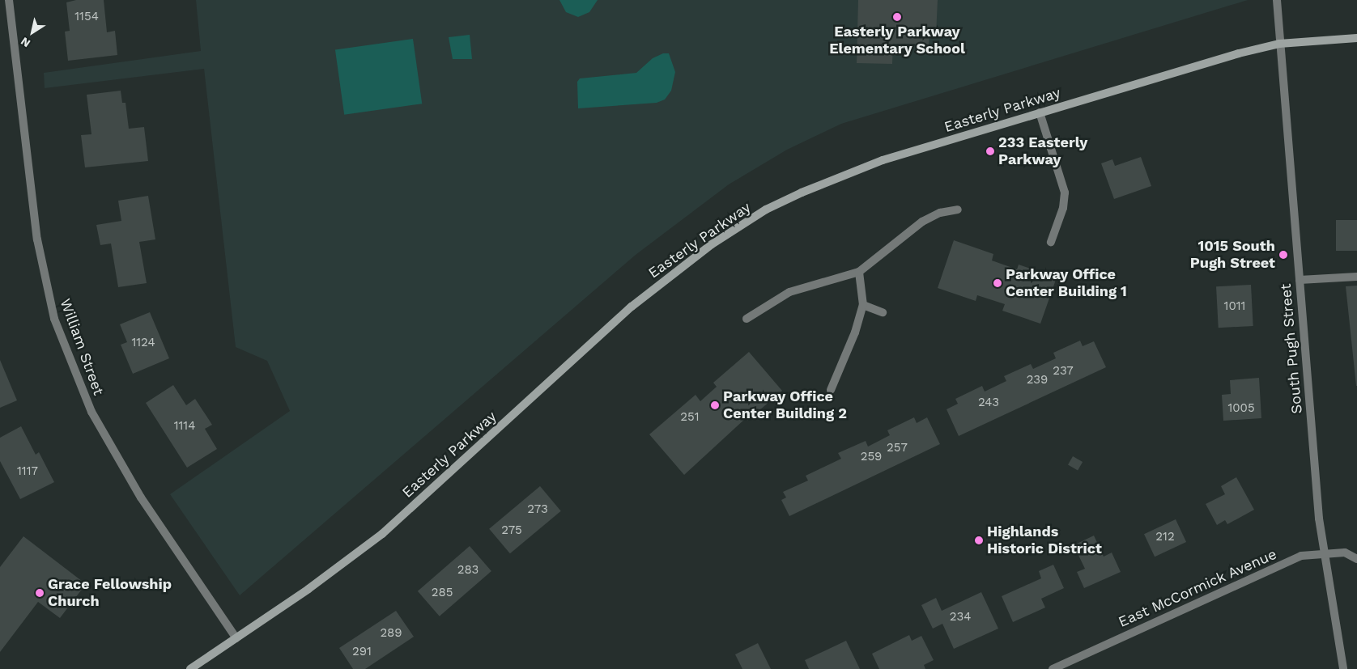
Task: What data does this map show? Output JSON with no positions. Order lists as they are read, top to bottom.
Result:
{
  "streets": {
    "main road": ["Easterly Parkway"],
    "street": ["William Street", "South Pugh Street", "East McCormick Avenue"]
  },
  "crossings": [
    ["Easterly Parkway", "William Street"],
    ["Easterly Parkway", "South Pugh Street"],
    ["South Pugh Street", "East McCormick Avenue"]
  ],
  "places": [
    "Easterly Parkway Elementary School",
    "233 Easterly Parkway",
    "1015 South Pugh Street",
    "Parkway Office Center Building 1",
    "Parkway Office Center Building 2",
    "Highlands Historic District",
    "Grace Fellowship Church"
  ],
  "house_numbers": [
    "1154",
    "1011",
    "1124",
    "237",
    "239",
    "243",
    "1005",
    "251",
    "1114",
    "257",
    "259",
    "1117",
    "273",
    "275",
    "212",
    "283",
    "285",
    "234",
    "289",
    "291"
  ],
  "north": "bottom left"
}
